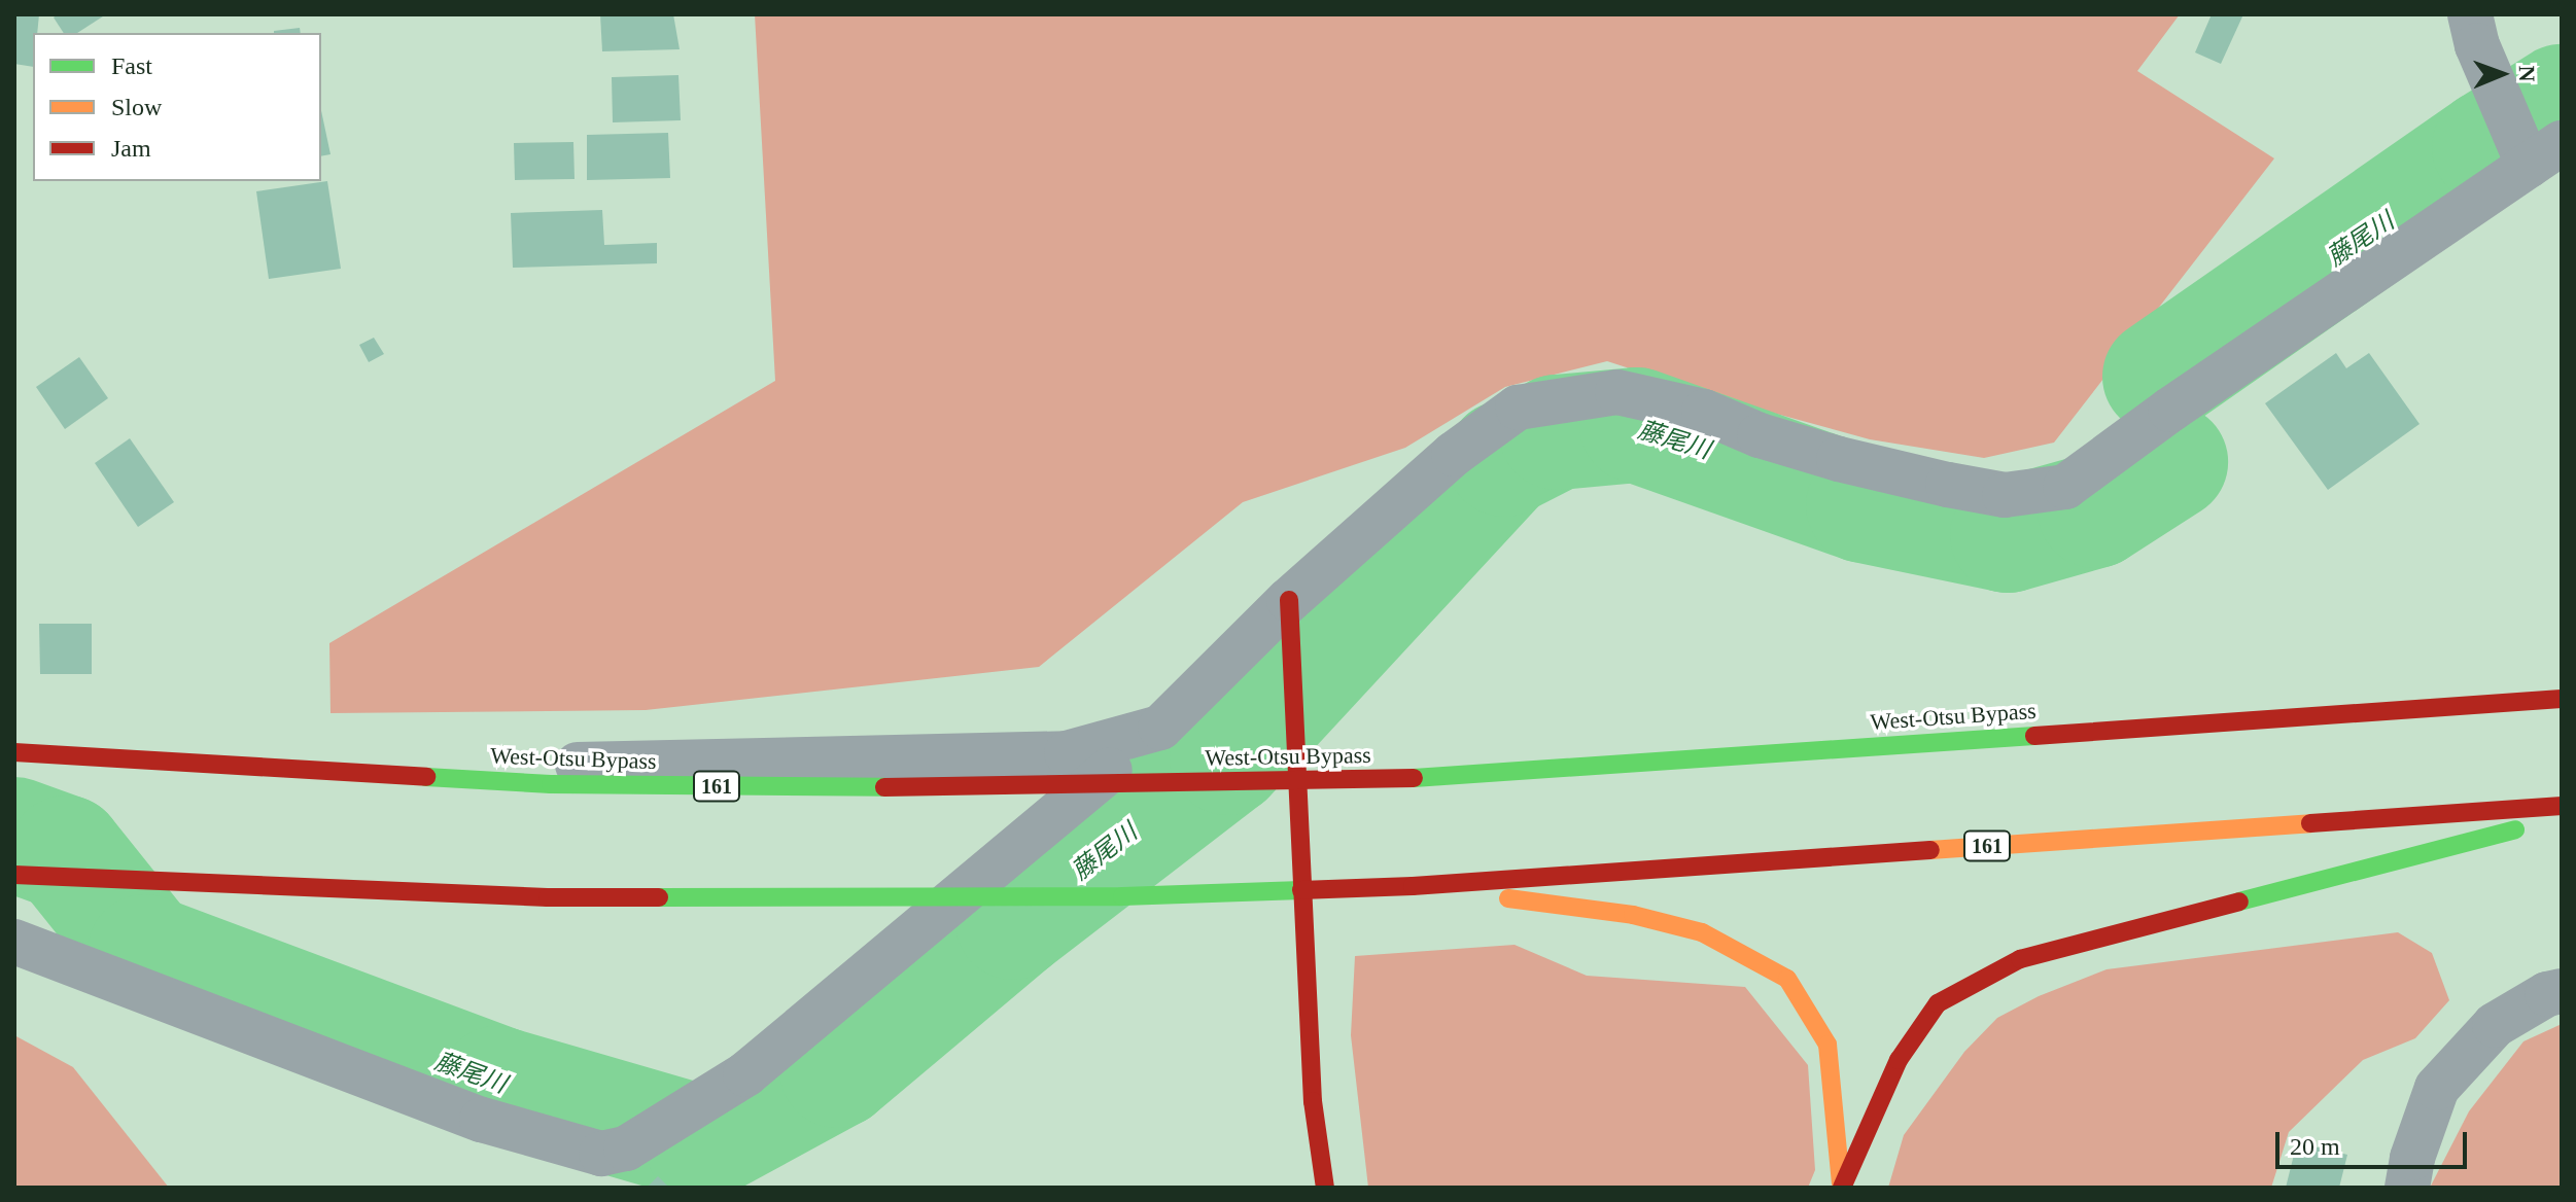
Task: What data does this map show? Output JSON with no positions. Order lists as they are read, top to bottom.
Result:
{
  "streets": {
    "highway": ["West-Otsu Bypass", "161"]
  },
  "water": ["藤尾川"],
  "legend": ["Fast", "Slow", "Jam"],
  "scale_bar": "20 m",
  "north": "right"
}
